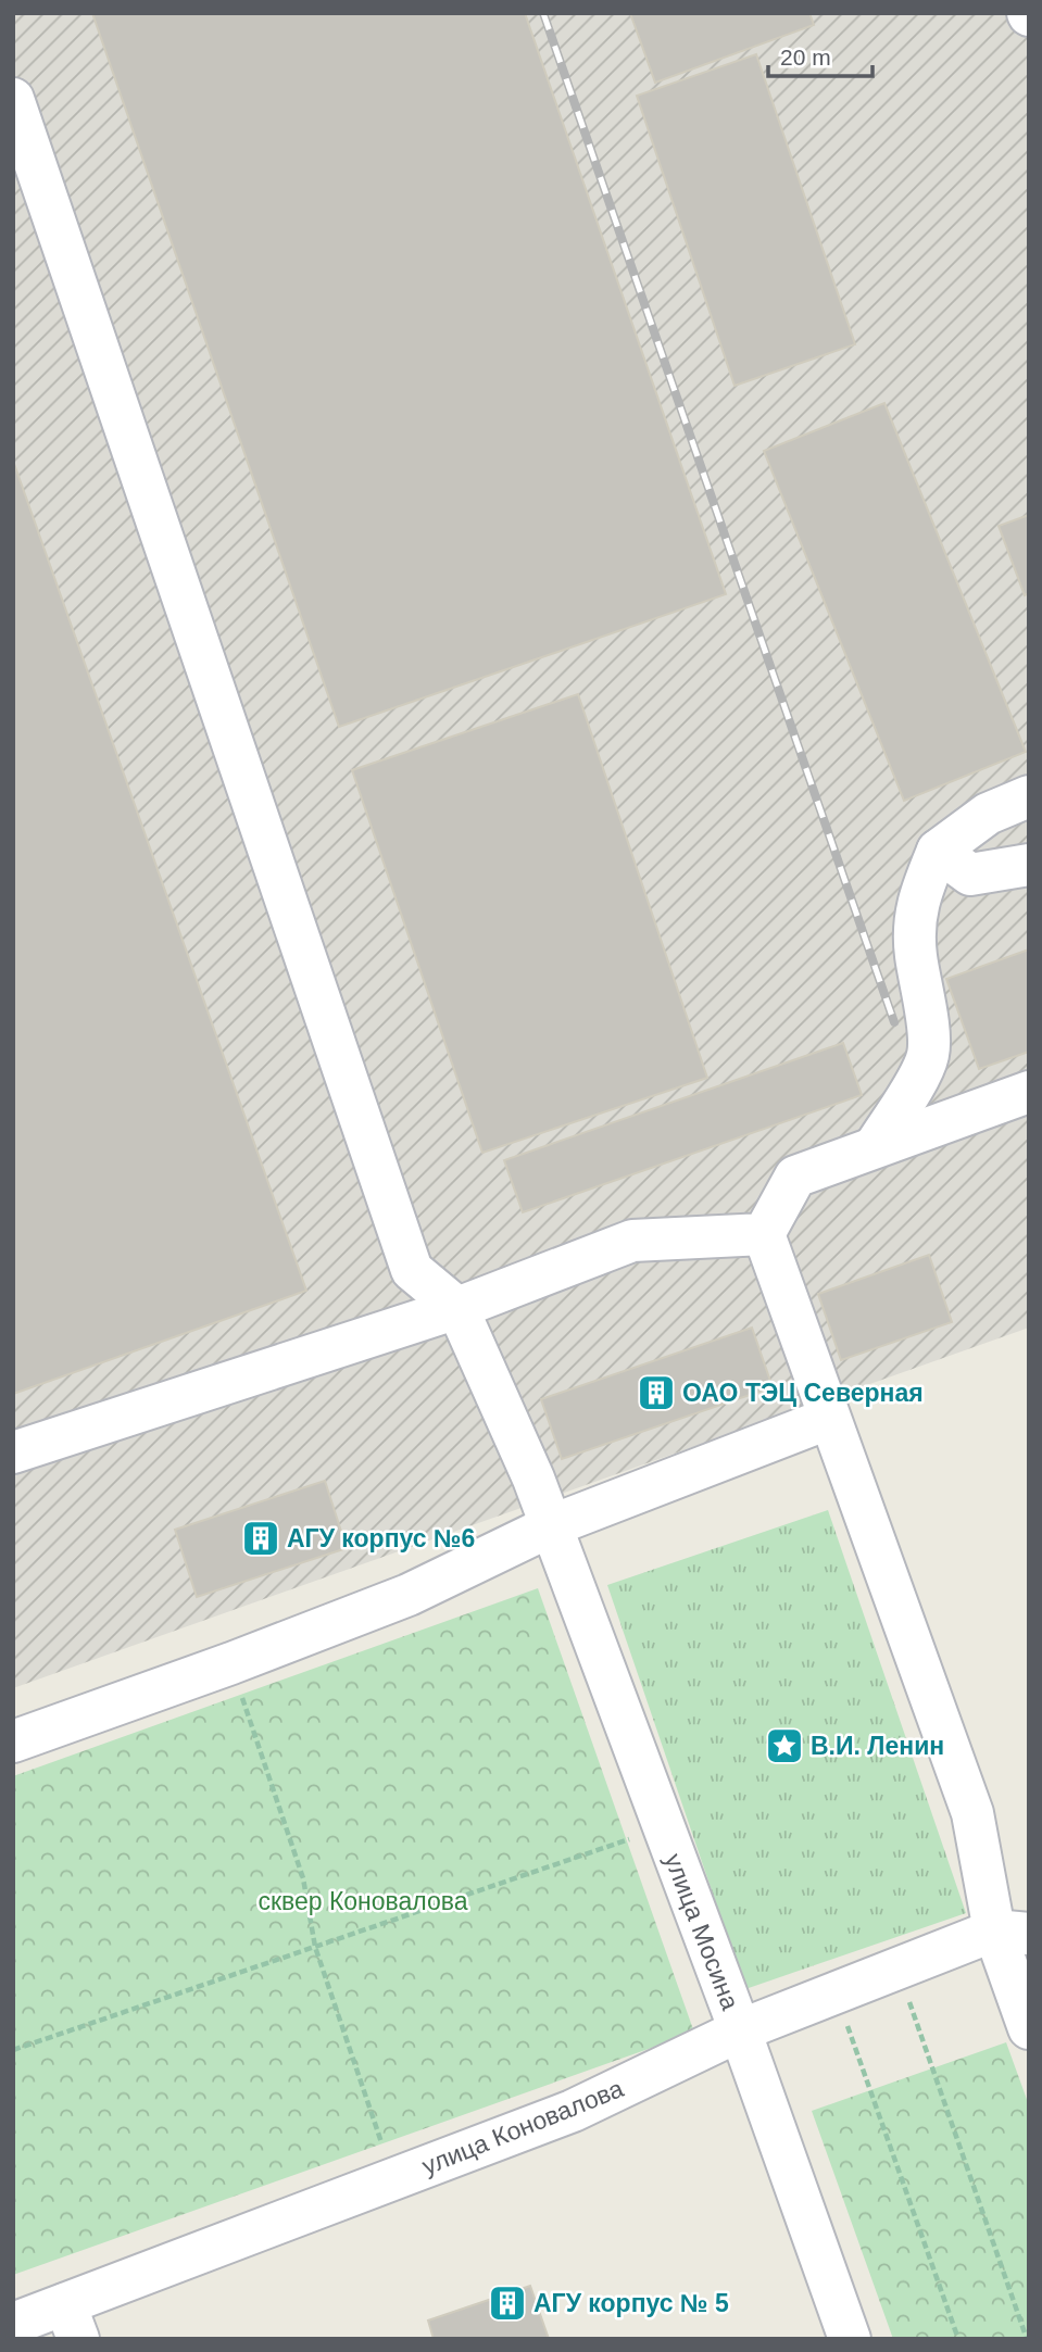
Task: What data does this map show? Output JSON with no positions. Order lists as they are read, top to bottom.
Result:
{
  "streets": {
    "street": ["улица Мосина", "улица Коновалова"]
  },
  "crossings": [
    ["улица Мосина", "улица Коновалова"]
  ],
  "parks": ["сквер Коновалова"],
  "places": {
    "building": ["ОАО ТЭЦ Северная", "АГУ корпус №6", "АГУ корпус № 5"],
    "place": ["В.И. Ленин"]
  },
  "scale_bar": "20 m"
}
